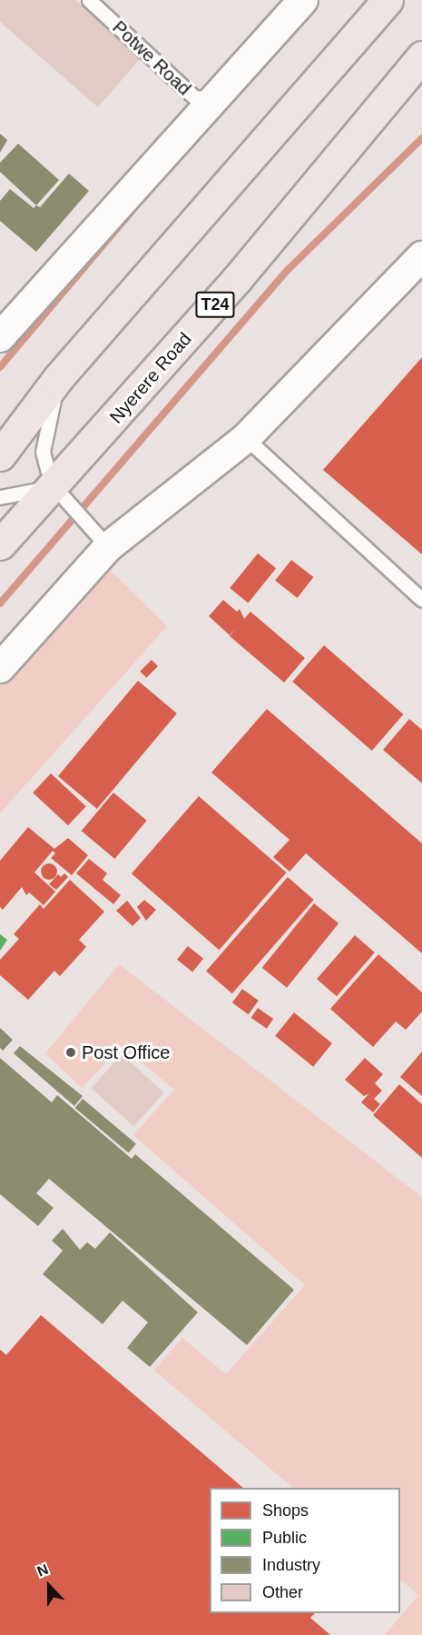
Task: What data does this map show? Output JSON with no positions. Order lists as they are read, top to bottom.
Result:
{
  "streets": {
    "highway": ["T24", "Nyerere Road"],
    "lane": ["Potwe Road"]
  },
  "places": ["Post Office"],
  "legend": [
    "Shops",
    "Public",
    "Industry",
    "Other"
  ],
  "north": "top"
}
